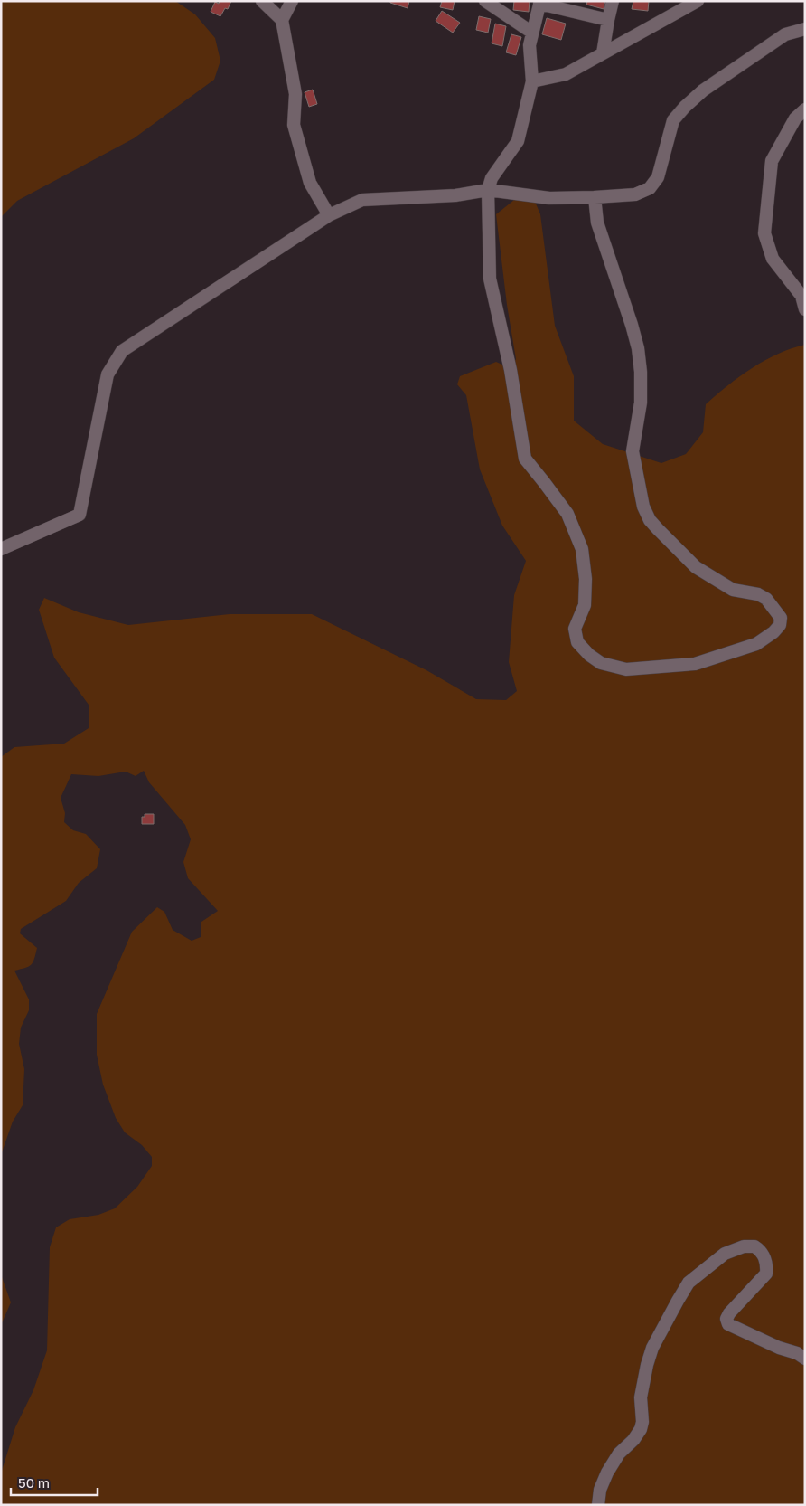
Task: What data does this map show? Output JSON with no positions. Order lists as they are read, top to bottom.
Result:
{
  "scale_bar": "50 m"
}
